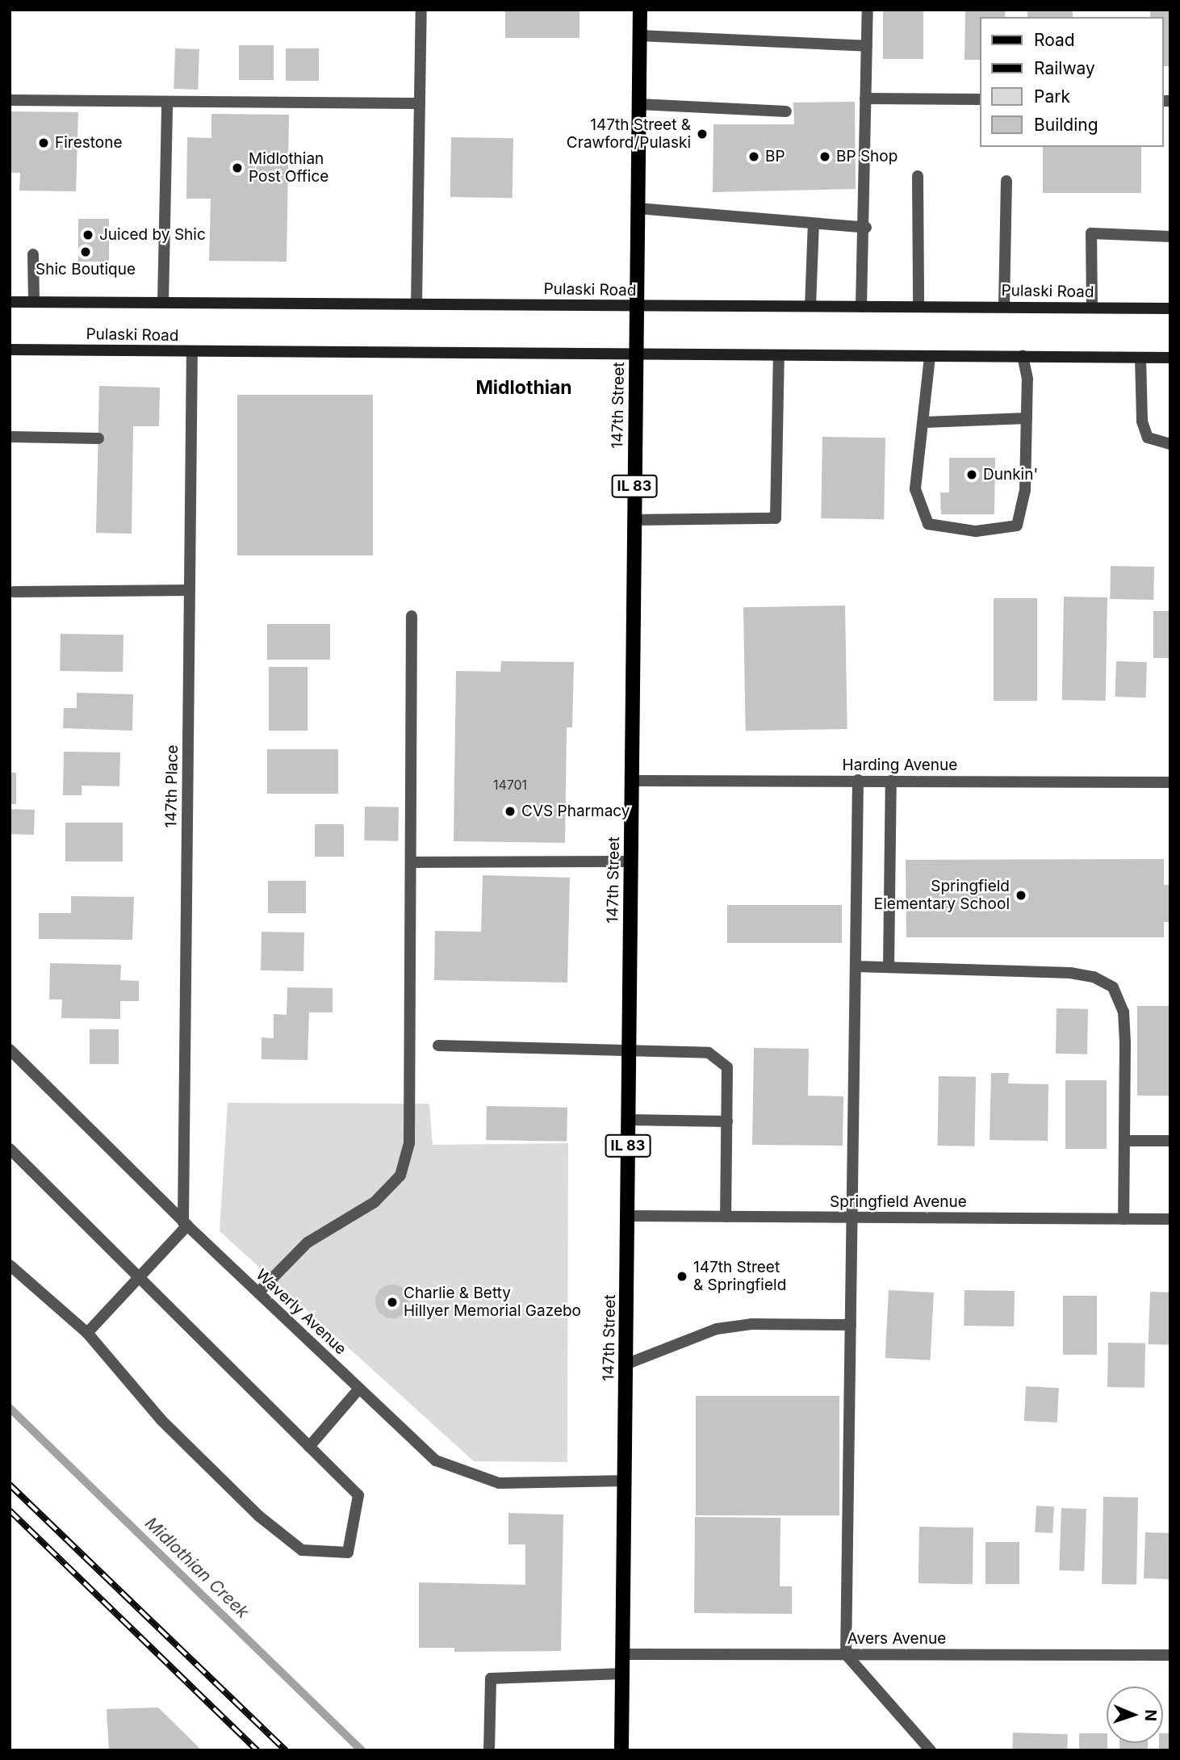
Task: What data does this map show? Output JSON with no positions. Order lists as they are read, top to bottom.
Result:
{
  "streets": {
    "main road": ["Pulaski Road", "147th Street", "IL 83"],
    "street": [
      "Harding Avenue",
      "147th Place",
      "Springfield Avenue",
      "Waverly Avenue",
      "Avers Avenue"
    ]
  },
  "crossings": [
    ["Pulaski Road", "147th Street"],
    ["Pulaski Road", "147th Place"],
    ["147th Street", "Harding Avenue"],
    ["147th Street", "Springfield Avenue"],
    ["147th Street", "Waverly Avenue"],
    ["147th Street", "Avers Avenue"],
    ["147th Place", "Waverly Avenue"]
  ],
  "districts": ["Midlothian"],
  "water": ["Midlothian Creek"],
  "places": [
    "147th Street & Crawford/Pulaski",
    "Firestone",
    "BP",
    "BP Shop",
    "Midlothian Post Office",
    "Juiced by Shic",
    "Shic Boutique",
    "Dunkin'",
    "CVS Pharmacy",
    "Springfield Elementary School",
    "147th Street & Springfield",
    "Charlie & Betty Hillyer Memorial Gazebo"
  ],
  "house_numbers": ["14701"],
  "legend": [
    "Road",
    "Railway",
    "Park",
    "Building"
  ],
  "north": "right"
}
